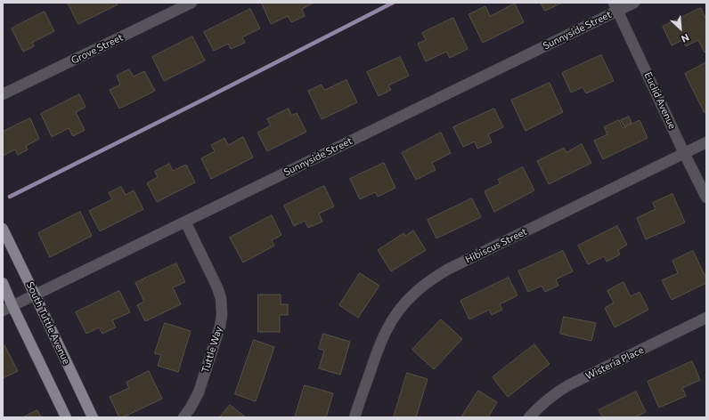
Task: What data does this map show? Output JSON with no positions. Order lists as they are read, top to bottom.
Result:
{
  "streets": {
    "main road": ["South Tuttle Avenue"],
    "street": [
      "Sunnyside Street",
      "Grove Street",
      "Euclid Avenue",
      "Hibiscus Street",
      "Tuttle Way",
      "Wisteria Place"
    ]
  },
  "crossings": [
    ["Sunnyside Street", "Euclid Avenue"],
    ["Sunnyside Street", "South Tuttle Avenue"],
    ["Sunnyside Street", "Tuttle Way"],
    ["Euclid Avenue", "Hibiscus Street"]
  ],
  "north": "bottom right"
}
